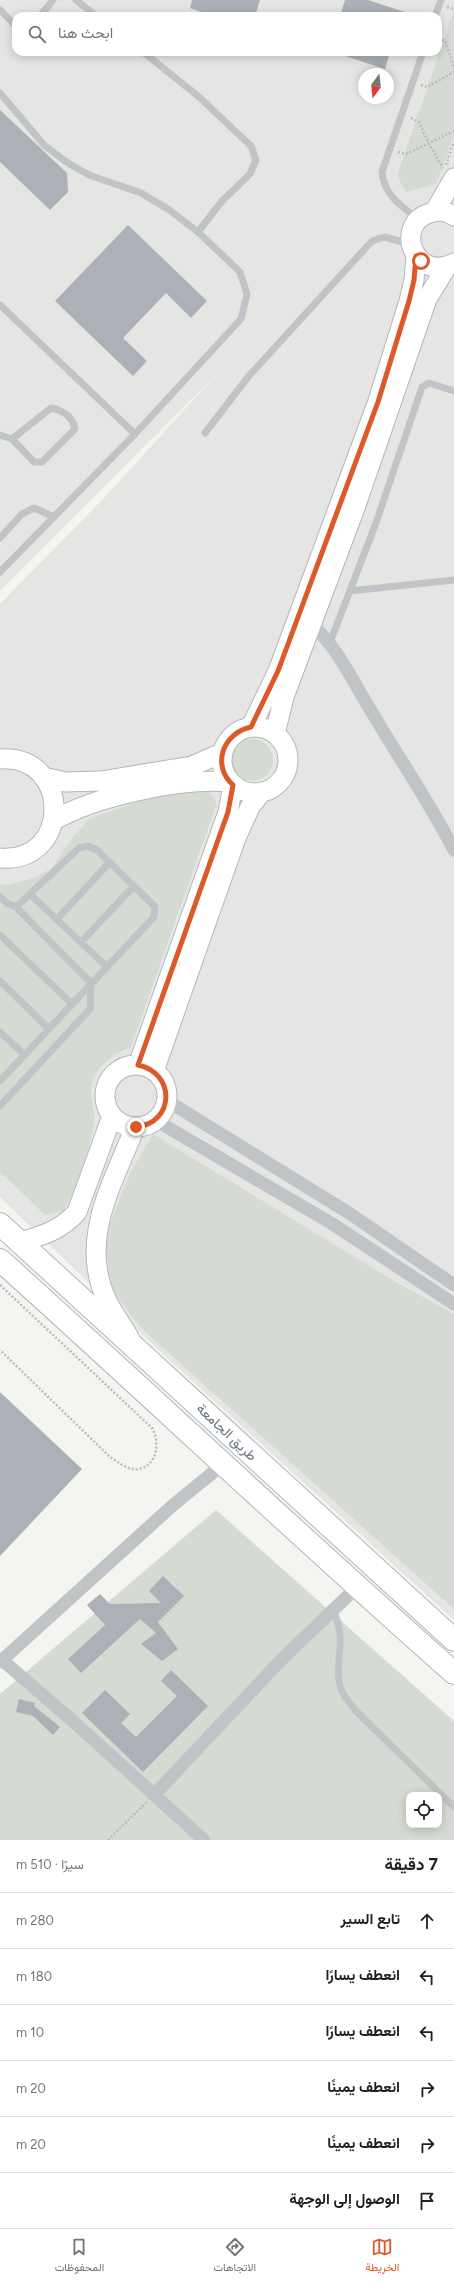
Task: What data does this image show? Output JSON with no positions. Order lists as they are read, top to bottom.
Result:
{
  "streets": {
    "highway": ["طريق الجامعة"]
  },
  "north": "bottom",
  "page": {
    "search": "ابحث هنا",
    "heading": ["7 دقيقة", "سيرًا · 510 m"],
    "list": [
      ["تابع السير", "280 m"],
      ["انعطف يسارًا", "180 m"],
      ["انعطف يسارًا", "10 m"],
      ["انعطف يمينًا", "20 m"],
      ["انعطف يمينًا", "20 m"],
      "الوصول إلى الوجهة"
    ],
    "nav": ["الخريطة", "الاتجاهات", "المحفوظات"]
  }
}
